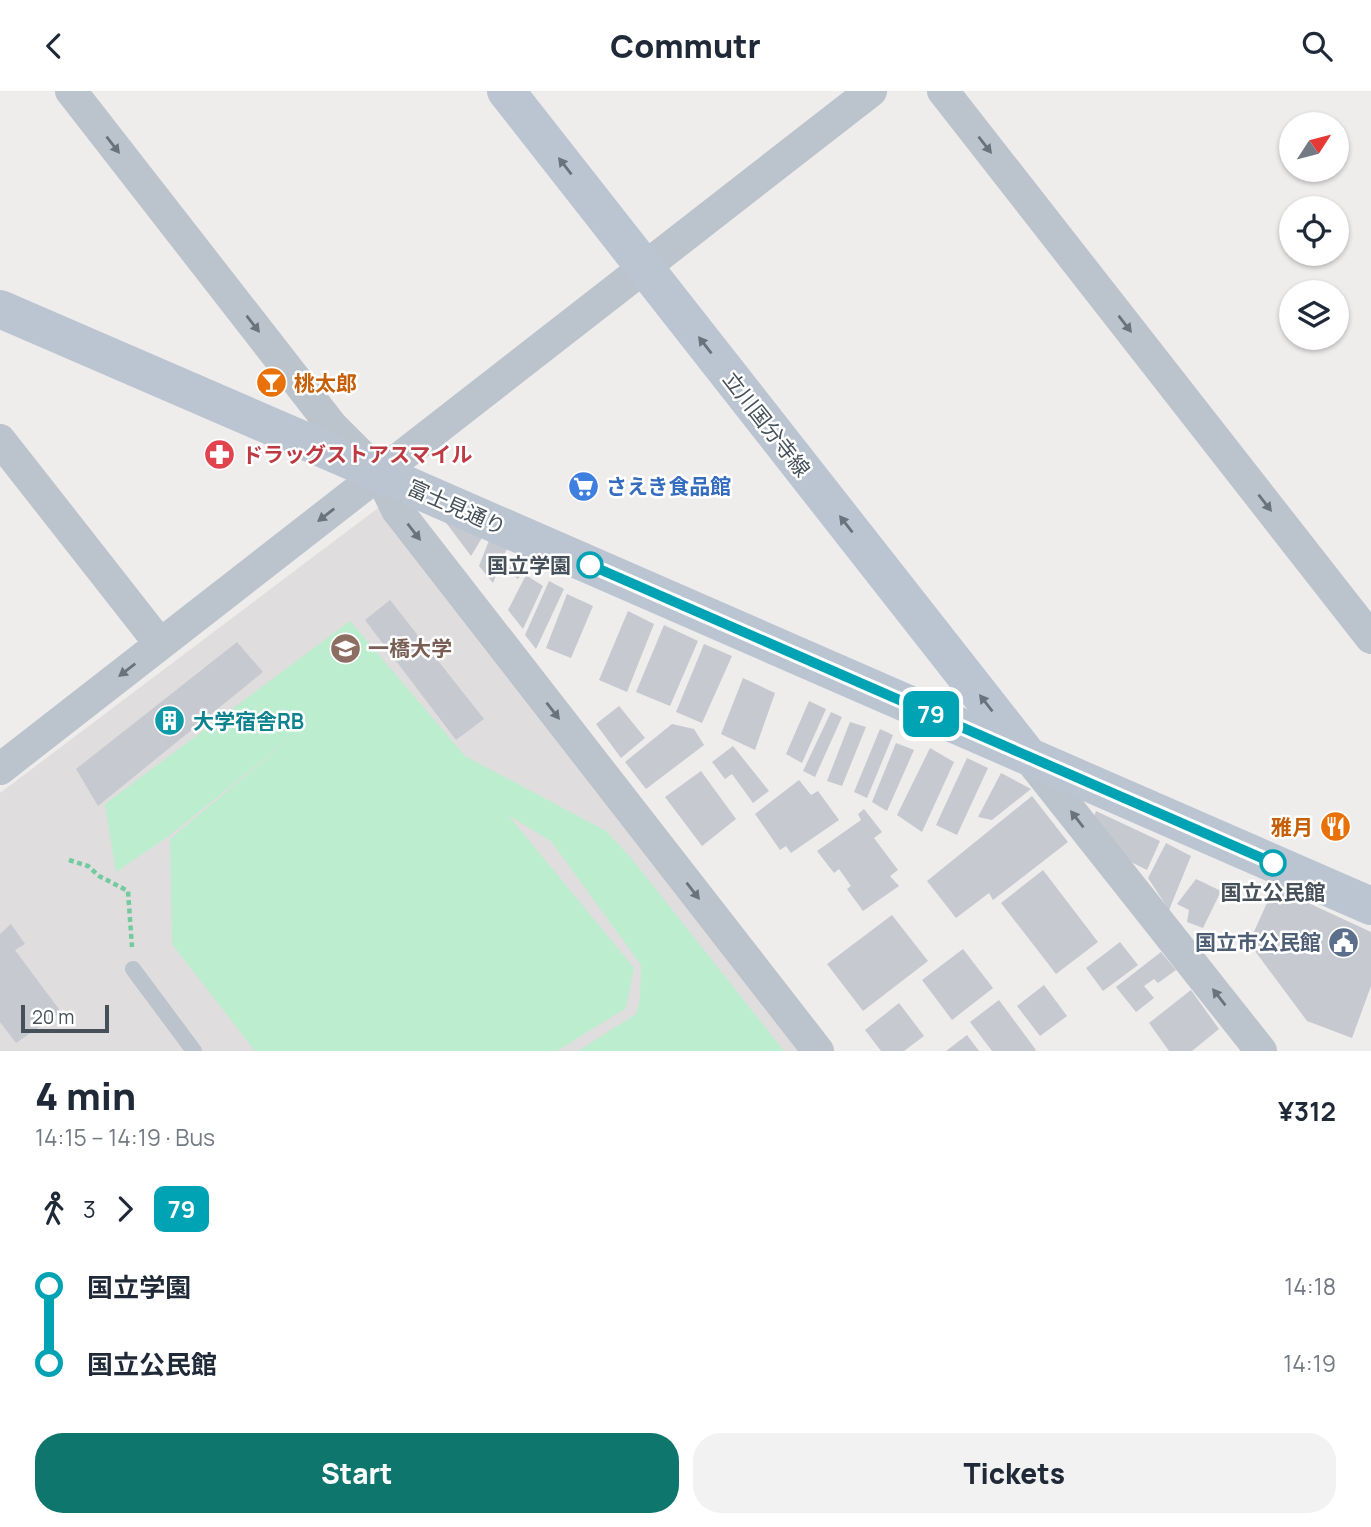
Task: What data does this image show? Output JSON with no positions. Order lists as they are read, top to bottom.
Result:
{
  "streets": {
    "main road": ["立川国分寺線", "富士見通り"]
  },
  "crossings": [
    ["立川国分寺線", "富士見通り"]
  ],
  "one_way": ["立川国分寺線"],
  "places": {
    "bar": ["桃太郎"],
    "pharmacy": ["ドラッグストアスマイル"],
    "supermarket": ["さえき食品館"],
    "other": ["国立学園", "国立公民館"],
    "school or university": ["一橋大学"],
    "building": ["大学宿舎RB"],
    "restaurant": ["雅月"],
    "public building": ["国立市公民館"]
  },
  "lines": ["bus line 79"],
  "scale_bar": "20 m",
  "north": "top right",
  "page": {
    "header": "Commutr",
    "on_map": "79",
    "scale": "20 m",
    "heading": ["4 min", "14:15 – 14:19 · Bus", "¥312"],
    "legs": ["3", "79"],
    "list": [
      {
        "name": "国立学園",
        "value": "14:18"
      },
      {
        "name": "国立公民館",
        "value": "14:19"
      }
    ],
    "buttons": ["Start", "Tickets"]
  }
}
